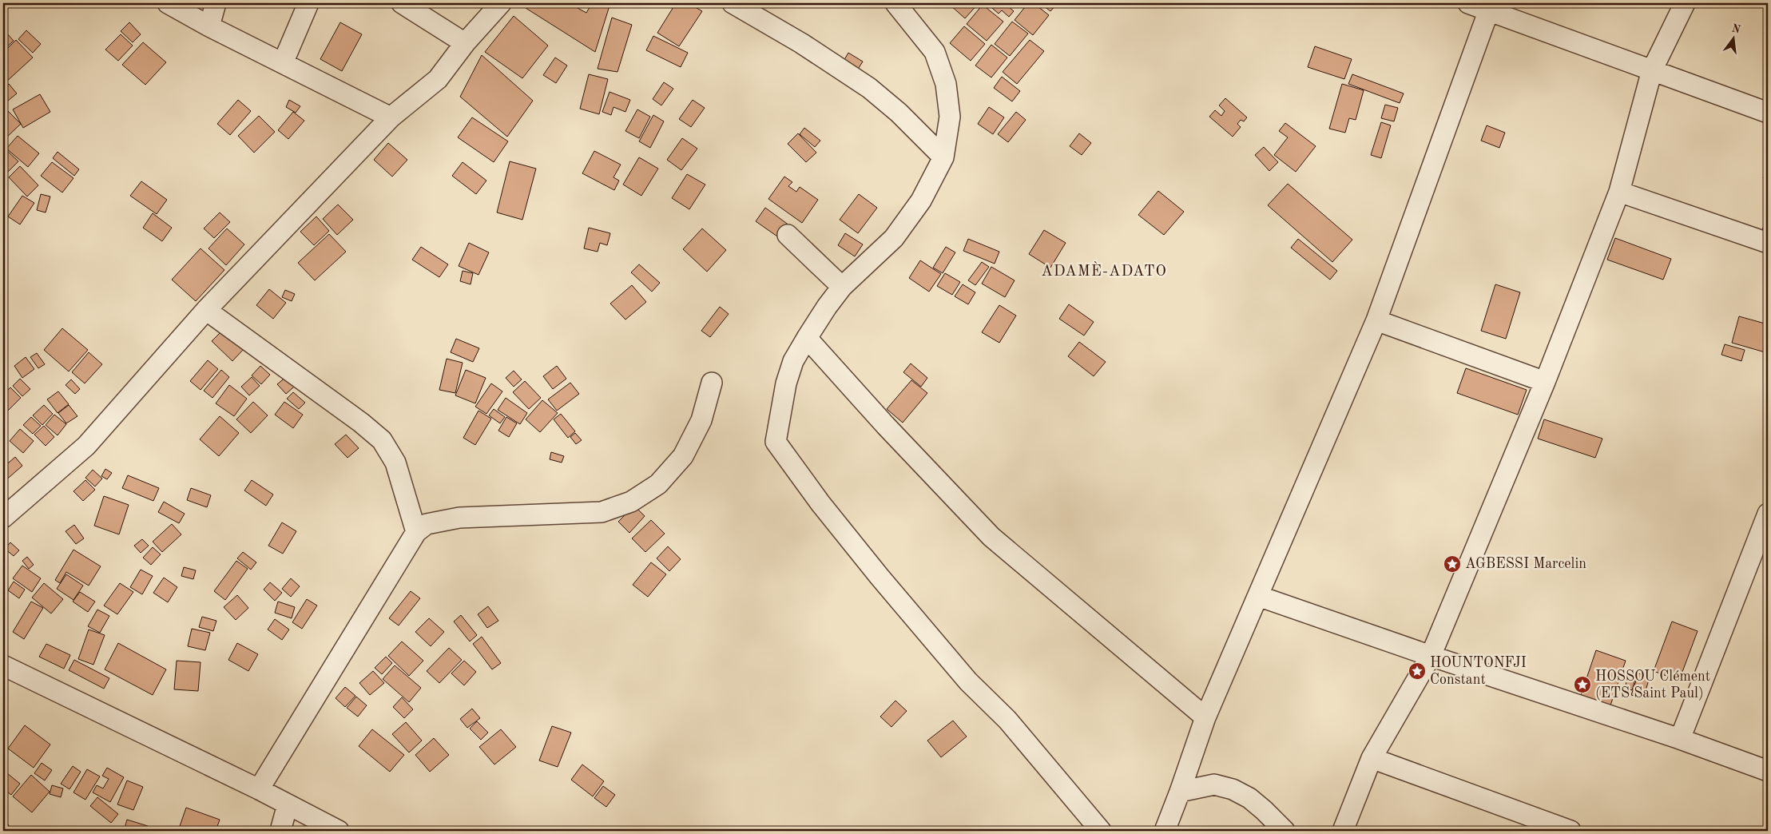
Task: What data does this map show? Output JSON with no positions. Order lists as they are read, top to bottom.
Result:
{
  "districts": ["ADAMÈ-ADATO"],
  "places": {
    "place": ["AGBESSI Marcelin", "HOUNTONFJI Constant", "HOSSOU Clément (ETS Saint Paul)"]
  },
  "north": "top"
}
